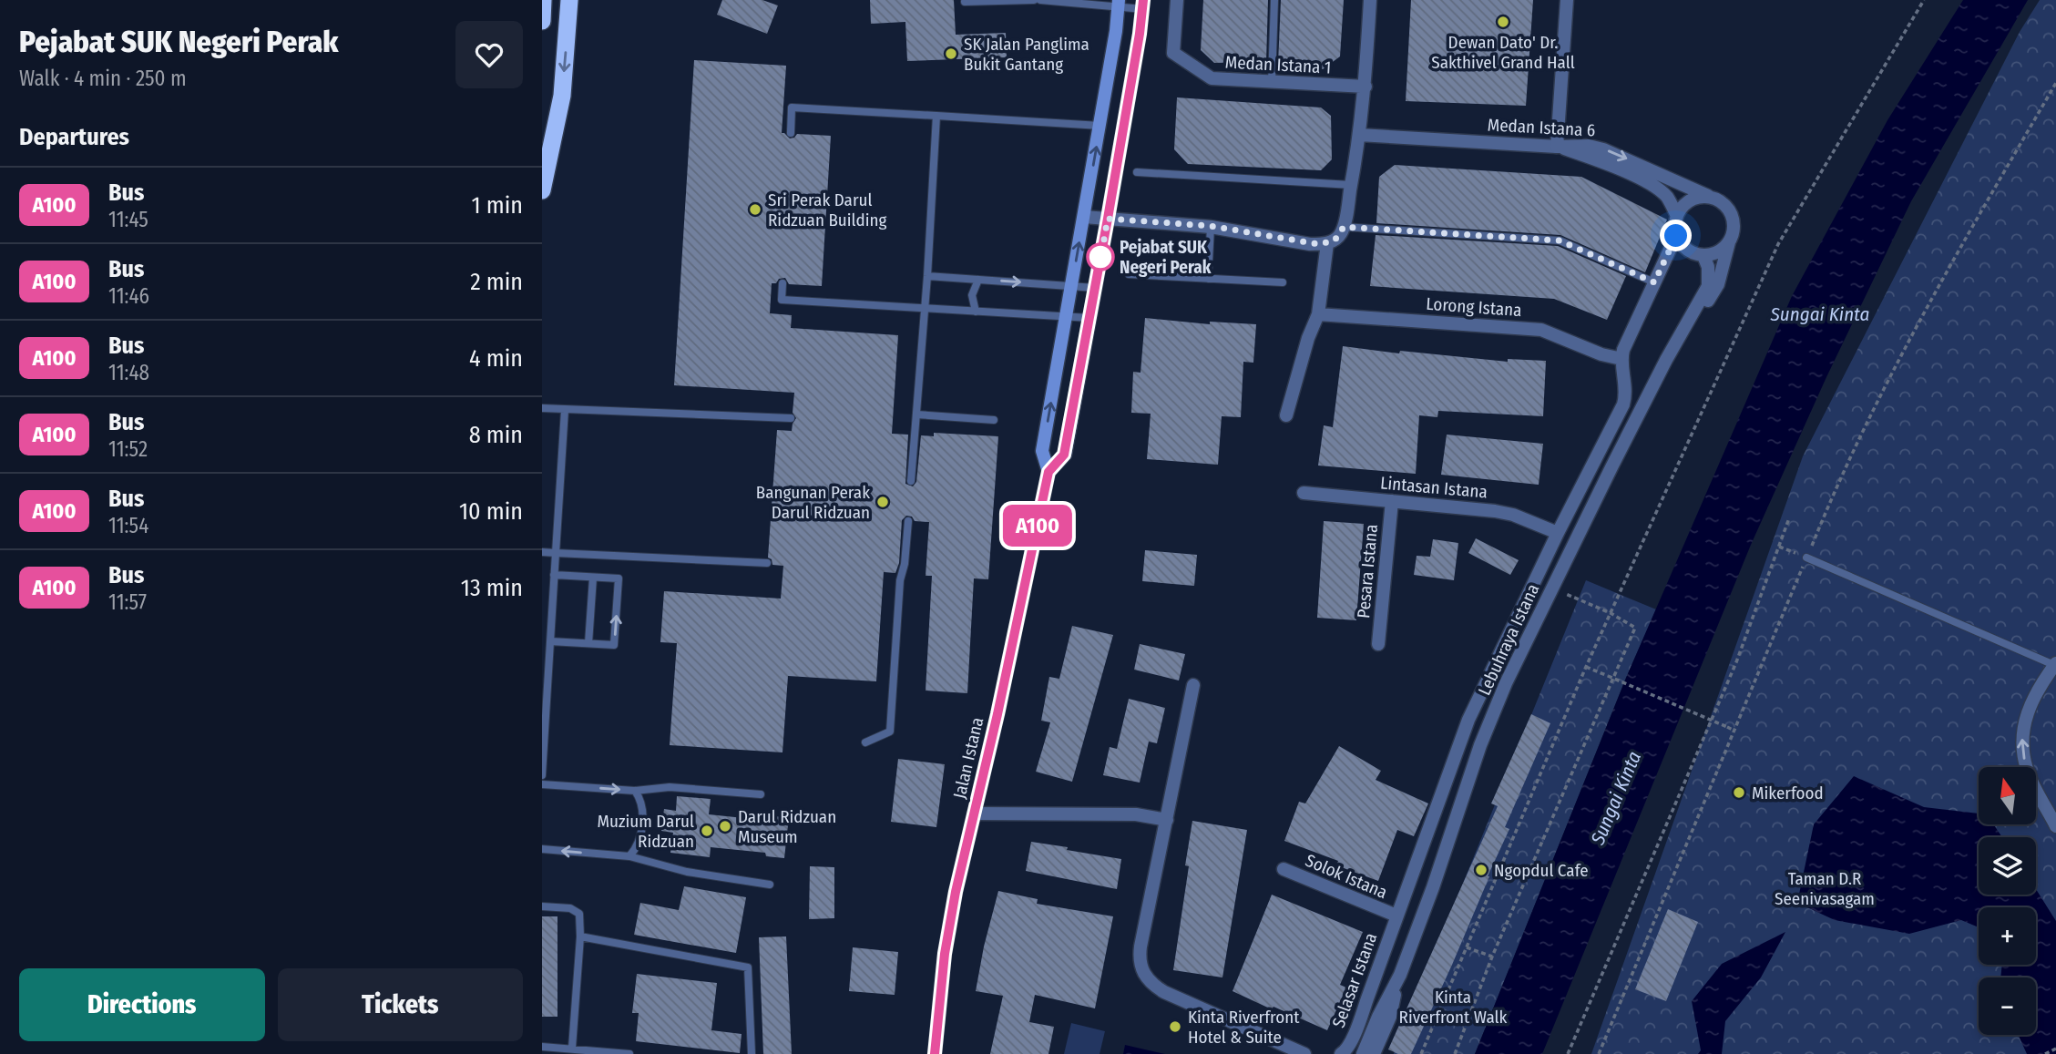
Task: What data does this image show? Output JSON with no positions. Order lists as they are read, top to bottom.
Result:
{
  "streets": {
    "main road": ["Jalan Istana"],
    "street": [
      "Medan Istana 1",
      "Medan Istana 6",
      "Lorong Istana",
      "Lintasan Istana",
      "Pesara Istana",
      "Lebuhraya Istana",
      "Solok Istana",
      "Selasar Istana"
    ]
  },
  "crossings": [
    ["Medan Istana 6", "Lebuhraya Istana"],
    ["Lorong Istana", "Selasar Istana"],
    ["Lintasan Istana", "Pesara Istana"],
    ["Lintasan Istana", "Selasar Istana"],
    ["Solok Istana", "Selasar Istana"]
  ],
  "water": ["Sungai Kinta"],
  "parks": ["Taman D.R Seenivasagam", "Kinta Riverfront Walk"],
  "places": [
    "Dewan Dato' Dr. Sakthivel Grand Hall",
    "SK Jalan Panglima Bukit Gantang",
    "Sri Perak Darul Ridzuan Building",
    "Pejabat SUK Negeri Perak",
    "Bangunan Perak Darul Ridzuan",
    "Mikerfood",
    "Darul Ridzuan Museum",
    "Muzium Darul Ridzuan",
    "Ngopdul Cafe",
    "Kinta Riverfront Hotel & Suite"
  ],
  "lines": ["bus line A100"],
  "north": "top",
  "page": {
    "heading": [
      ["Pejabat SUK Negeri Perak", "Walk · 4 min · 250 m"],
      "Departures"
    ],
    "on_map": "A100",
    "list": [
      {
        "mark": "A100",
        "name": "Bus",
        "note": "11:45",
        "value": "1 min"
      },
      {
        "mark": "A100",
        "name": "Bus",
        "note": "11:46",
        "value": "2 min"
      },
      {
        "mark": "A100",
        "name": "Bus",
        "note": "11:48",
        "value": "4 min"
      },
      {
        "mark": "A100",
        "name": "Bus",
        "note": "11:52",
        "value": "8 min"
      },
      {
        "mark": "A100",
        "name": "Bus",
        "note": "11:54",
        "value": "10 min"
      },
      {
        "mark": "A100",
        "name": "Bus",
        "note": "11:57",
        "value": "13 min"
      }
    ],
    "map_buttons": ["+", "−"],
    "buttons": ["Directions", "Tickets"]
  }
}
